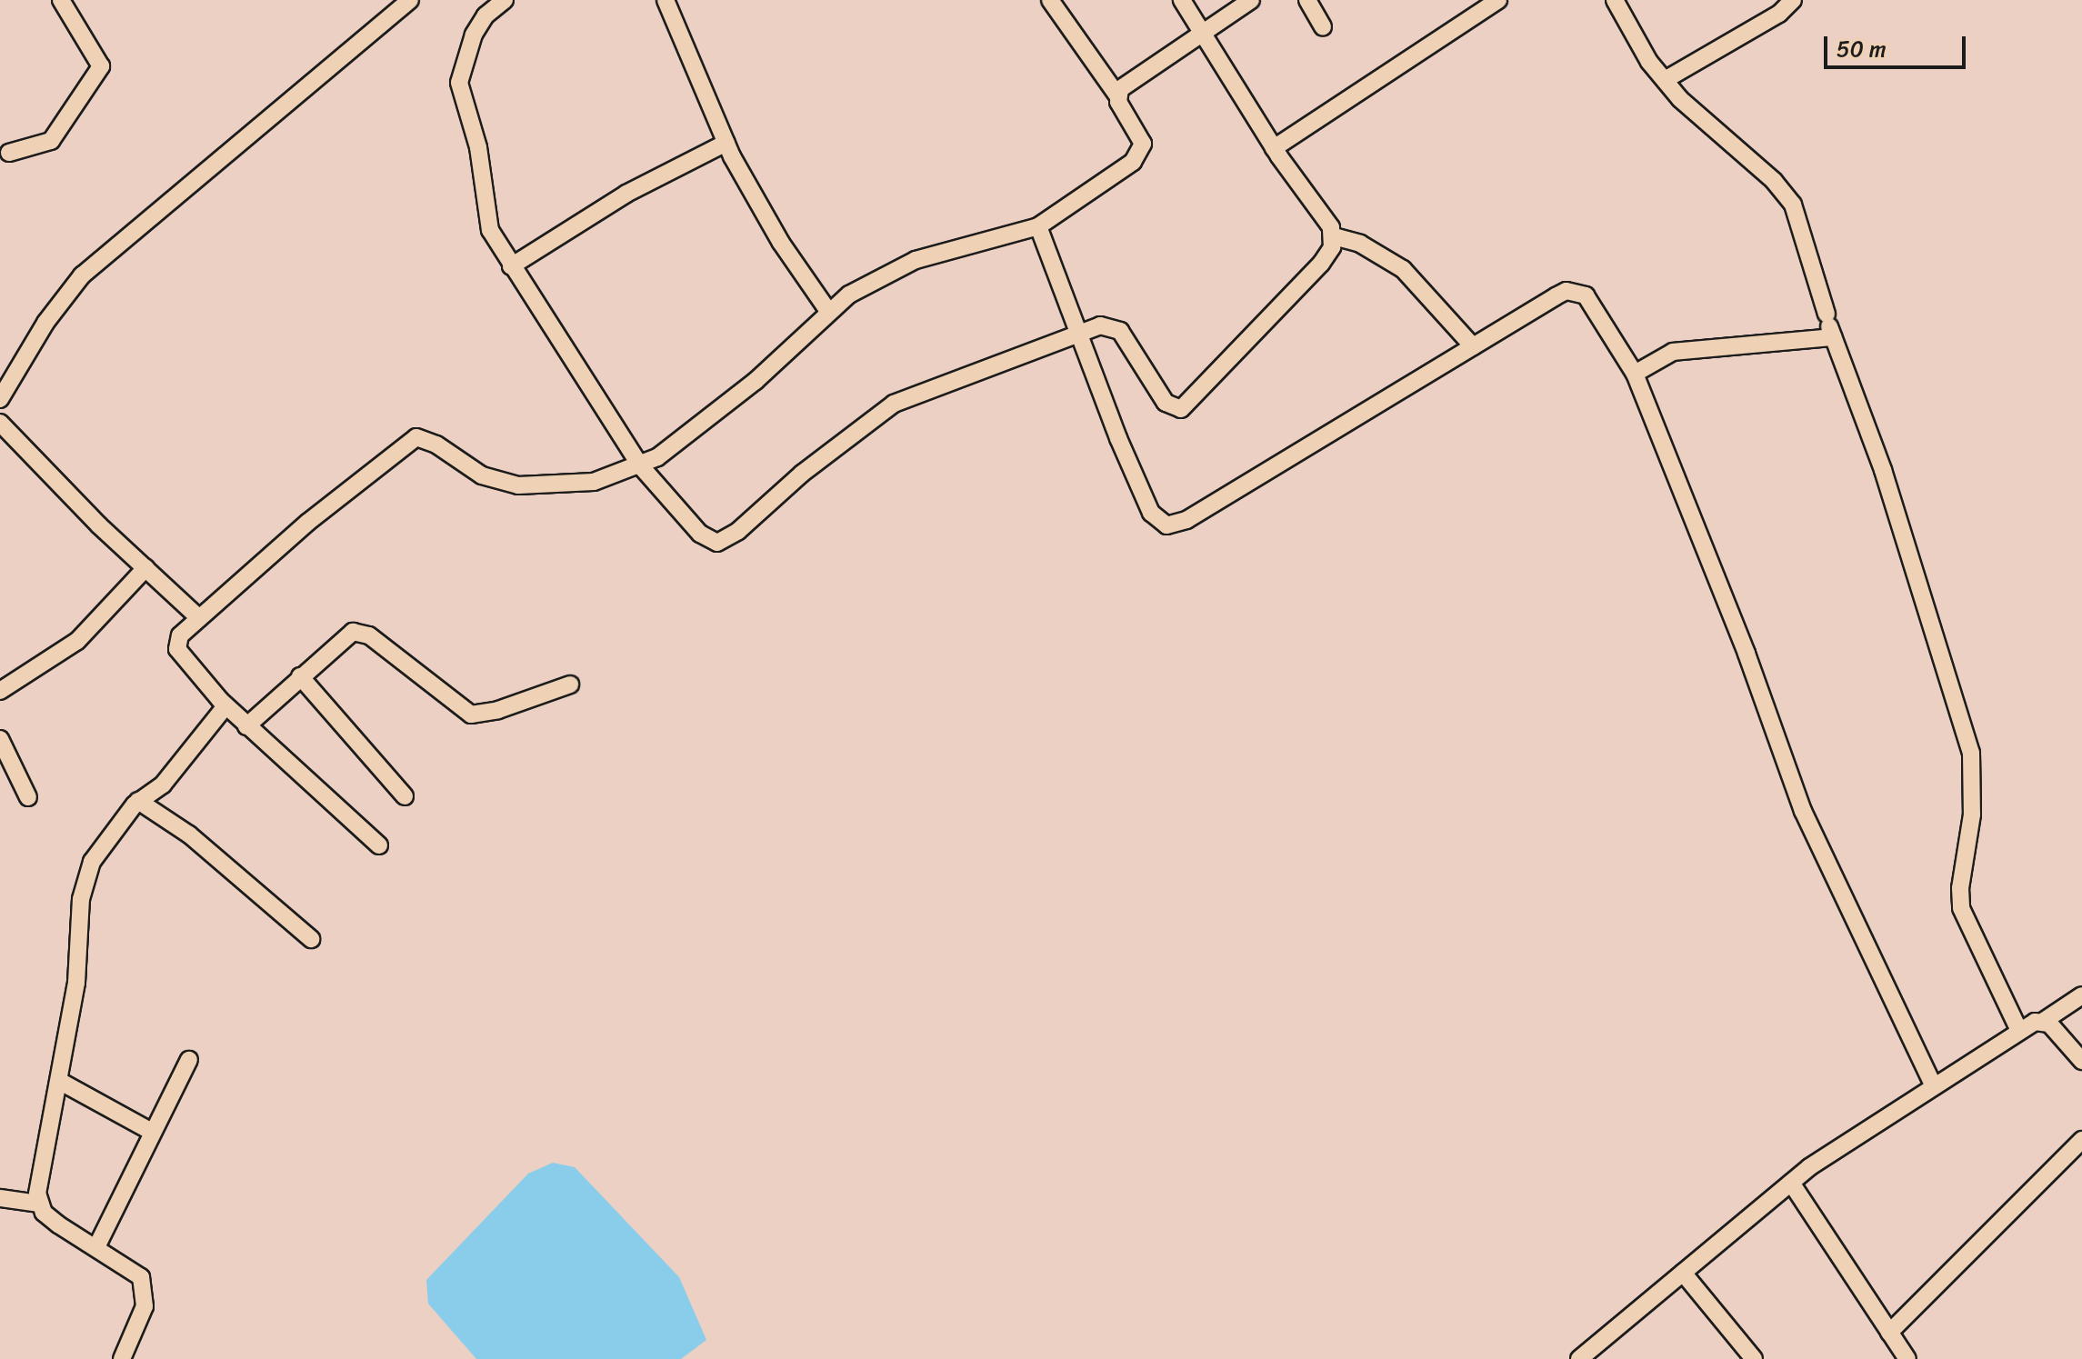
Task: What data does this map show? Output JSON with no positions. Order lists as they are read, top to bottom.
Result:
{
  "scale_bar": "50 m"
}
